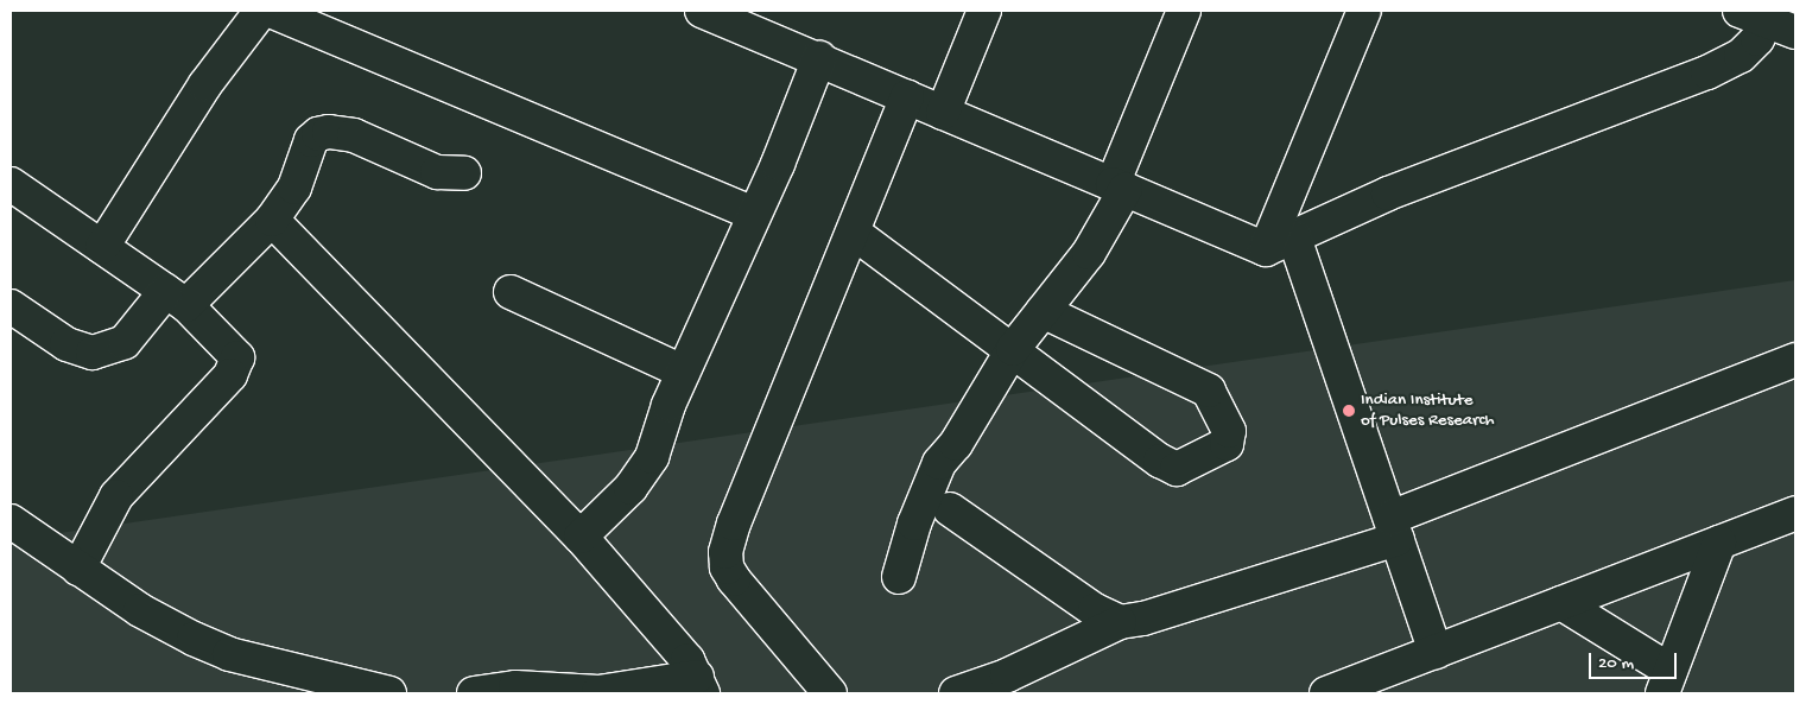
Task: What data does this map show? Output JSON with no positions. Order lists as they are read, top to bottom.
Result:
{
  "places": ["Indian Institute of Pulses Research"],
  "scale_bar": "20 m"
}
